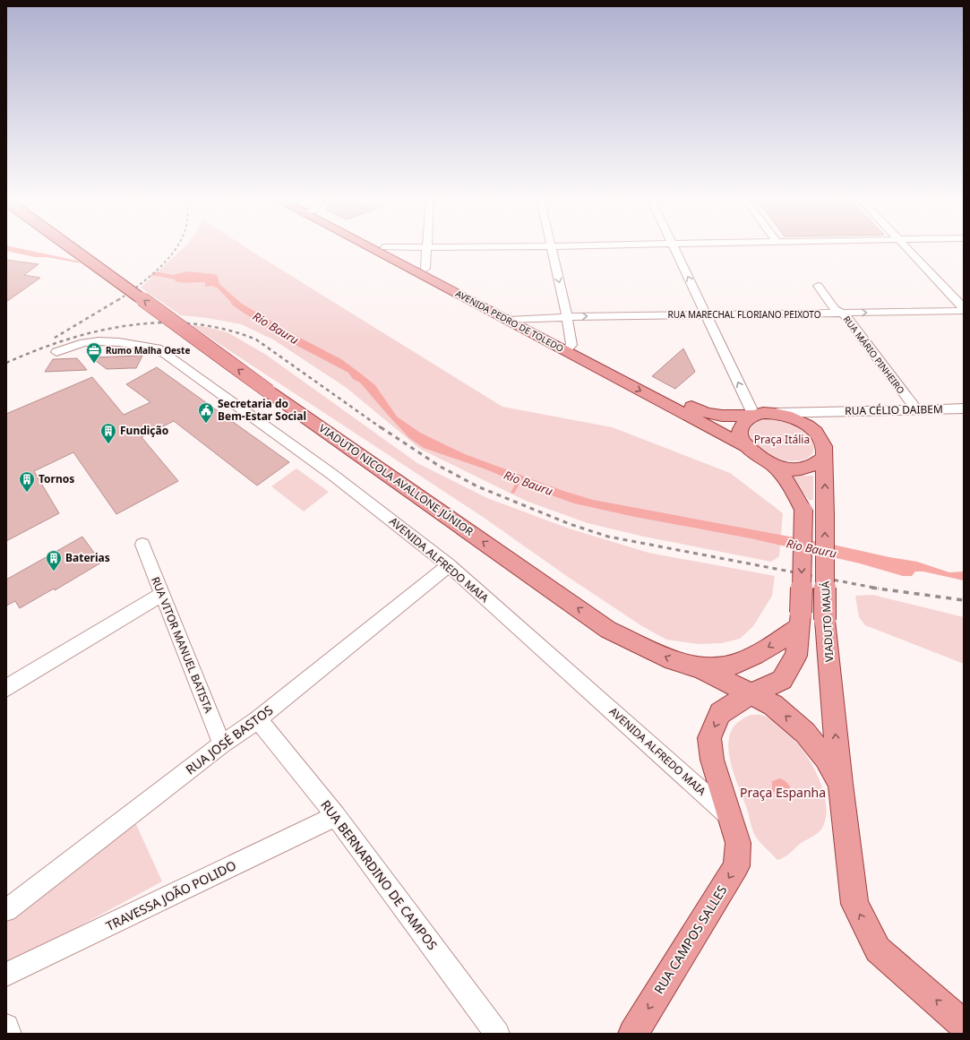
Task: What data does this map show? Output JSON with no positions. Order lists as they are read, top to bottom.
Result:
{
  "streets": {
    "main road": [
      "AVENIDA PEDRO DE TOLEDO",
      "VIADUTO NICOLA AVALLONE JÚNIOR",
      "VIADUTO MAUÁ",
      "RUA CAMPOS SALLES"
    ],
    "street": [
      "RUA MARECHAL FLORIANO PEIXOTO",
      "RUA MÁRIO PINHEIRO",
      "RUA CÉLIO DAIBEM",
      "AVENIDA ALFREDO MAIA",
      "RUA VITOR MANUEL BATISTA",
      "RUA JOSÉ BASTOS",
      "RUA BERNARDINO DE CAMPOS",
      "TRAVESSA JOÃO POLIDO"
    ]
  },
  "crossings": [
    ["RUA MARECHAL FLORIANO PEIXOTO", "AVENIDA PEDRO DE TOLEDO"],
    ["RUA MARECHAL FLORIANO PEIXOTO", "RUA MÁRIO PINHEIRO"],
    ["AVENIDA PEDRO DE TOLEDO", "RUA CÉLIO DAIBEM"],
    ["AVENIDA PEDRO DE TOLEDO", "VIADUTO MAUÁ"],
    ["RUA MÁRIO PINHEIRO", "RUA CÉLIO DAIBEM"],
    ["RUA CÉLIO DAIBEM", "VIADUTO MAUÁ"],
    ["AVENIDA ALFREDO MAIA", "RUA JOSÉ BASTOS"],
    ["AVENIDA ALFREDO MAIA", "RUA CAMPOS SALLES"],
    ["RUA VITOR MANUEL BATISTA", "RUA JOSÉ BASTOS"],
    ["RUA JOSÉ BASTOS", "RUA BERNARDINO DE CAMPOS"],
    ["RUA BERNARDINO DE CAMPOS", "TRAVESSA JOÃO POLIDO"]
  ],
  "one_way": ["RUA MARECHAL FLORIANO PEIXOTO", "VIADUTO NICOLA AVALLONE JÚNIOR", "RUA CAMPOS SALLES"],
  "water": ["Rio Bauru"],
  "parks": ["Praça Itália", "Praça Espanha"],
  "places": {
    "office": ["Rumo Malha Oeste"],
    "public building": ["Secretaria do Bem-Estar Social"],
    "building": ["Fundição", "Tornos", "Baterias"]
  }
}
